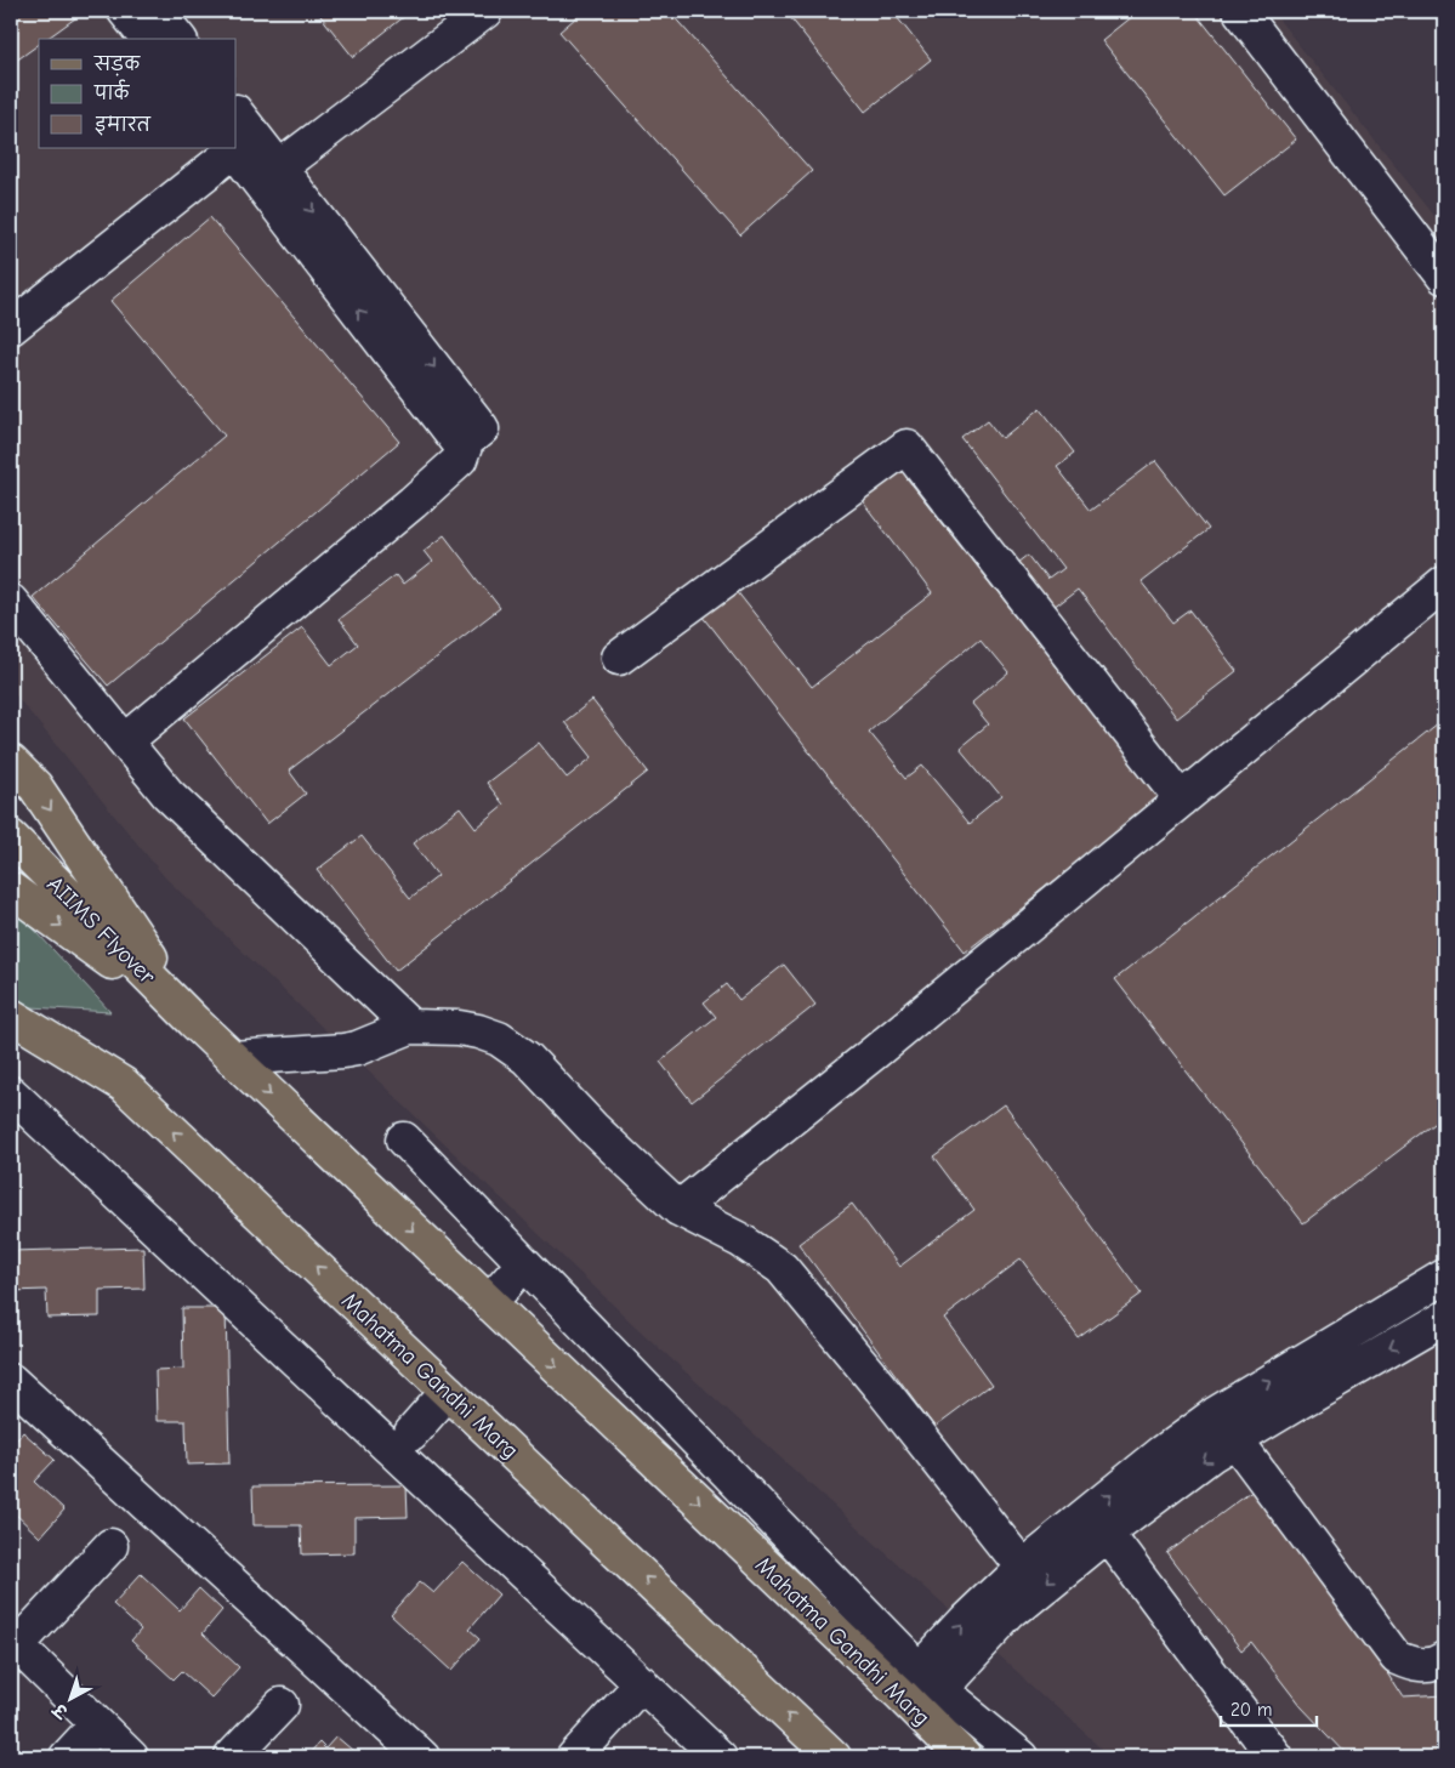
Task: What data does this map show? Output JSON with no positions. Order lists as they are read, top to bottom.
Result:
{
  "streets": {
    "main road": ["AIIMS Flyover", "Mahatma Gandhi Marg"]
  },
  "crossings": [
    ["AIIMS Flyover", "Mahatma Gandhi Marg"]
  ],
  "legend": ["सड़क", "पार्क", "इमारत"],
  "scale_bar": "20 m",
  "north": "bottom left"
}
